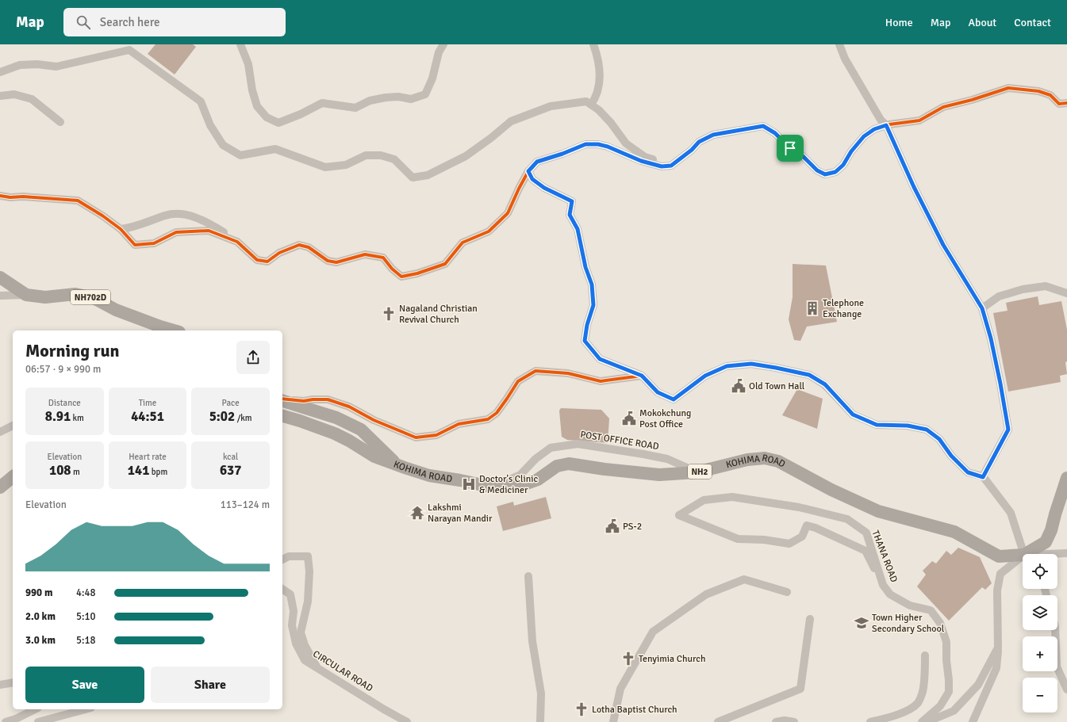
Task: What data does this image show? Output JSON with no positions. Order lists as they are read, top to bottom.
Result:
{
  "streets": {
    "highway": ["NH702D", "KOHIMA ROAD", "NH2"],
    "street": ["POST OFFICE ROAD", "THANA ROAD", "CIRCULAR ROAD"]
  },
  "crossings": [
    ["POST OFFICE ROAD", "KOHIMA ROAD"]
  ],
  "places": {
    "building": ["Telephone Exchange"],
    "church": ["Nagaland Christian Revival Church", "Tenyimia Church", "Lotha Baptist Church"],
    "public building": ["Old Town Hall", "Mokokchung Post Office", "PS-2"],
    "hospital": ["Doctor's Clinic & Mediciner"],
    "temple": ["Lakshmi Narayan Mandir"],
    "school or university": ["Town Higher Secondary School"]
  },
  "page": {
    "header": "Map",
    "search": "Search here",
    "nav": [
      "Home",
      "Map",
      "About",
      "Contact"
    ],
    "heading": ["Morning run", "06:57 · 9 × 990 m"],
    "stats": [
      ["Distance", "8.91 km"],
      ["Time", "44:51"],
      ["Pace", "5:02 /km"],
      ["Elevation", "108 m"],
      ["Heart rate", "141 bpm"],
      ["kcal", "637"]
    ],
    "chart": ["Elevation", "113–124 m"],
    "map_buttons": ["+", "−"],
    "list": [
      {
        "name": "990 m",
        "note": "4:48"
      },
      {
        "name": "2.0 km",
        "note": "5:10"
      },
      {
        "name": "3.0 km",
        "note": "5:18"
      }
    ],
    "buttons": ["Save", "Share"]
  }
}
